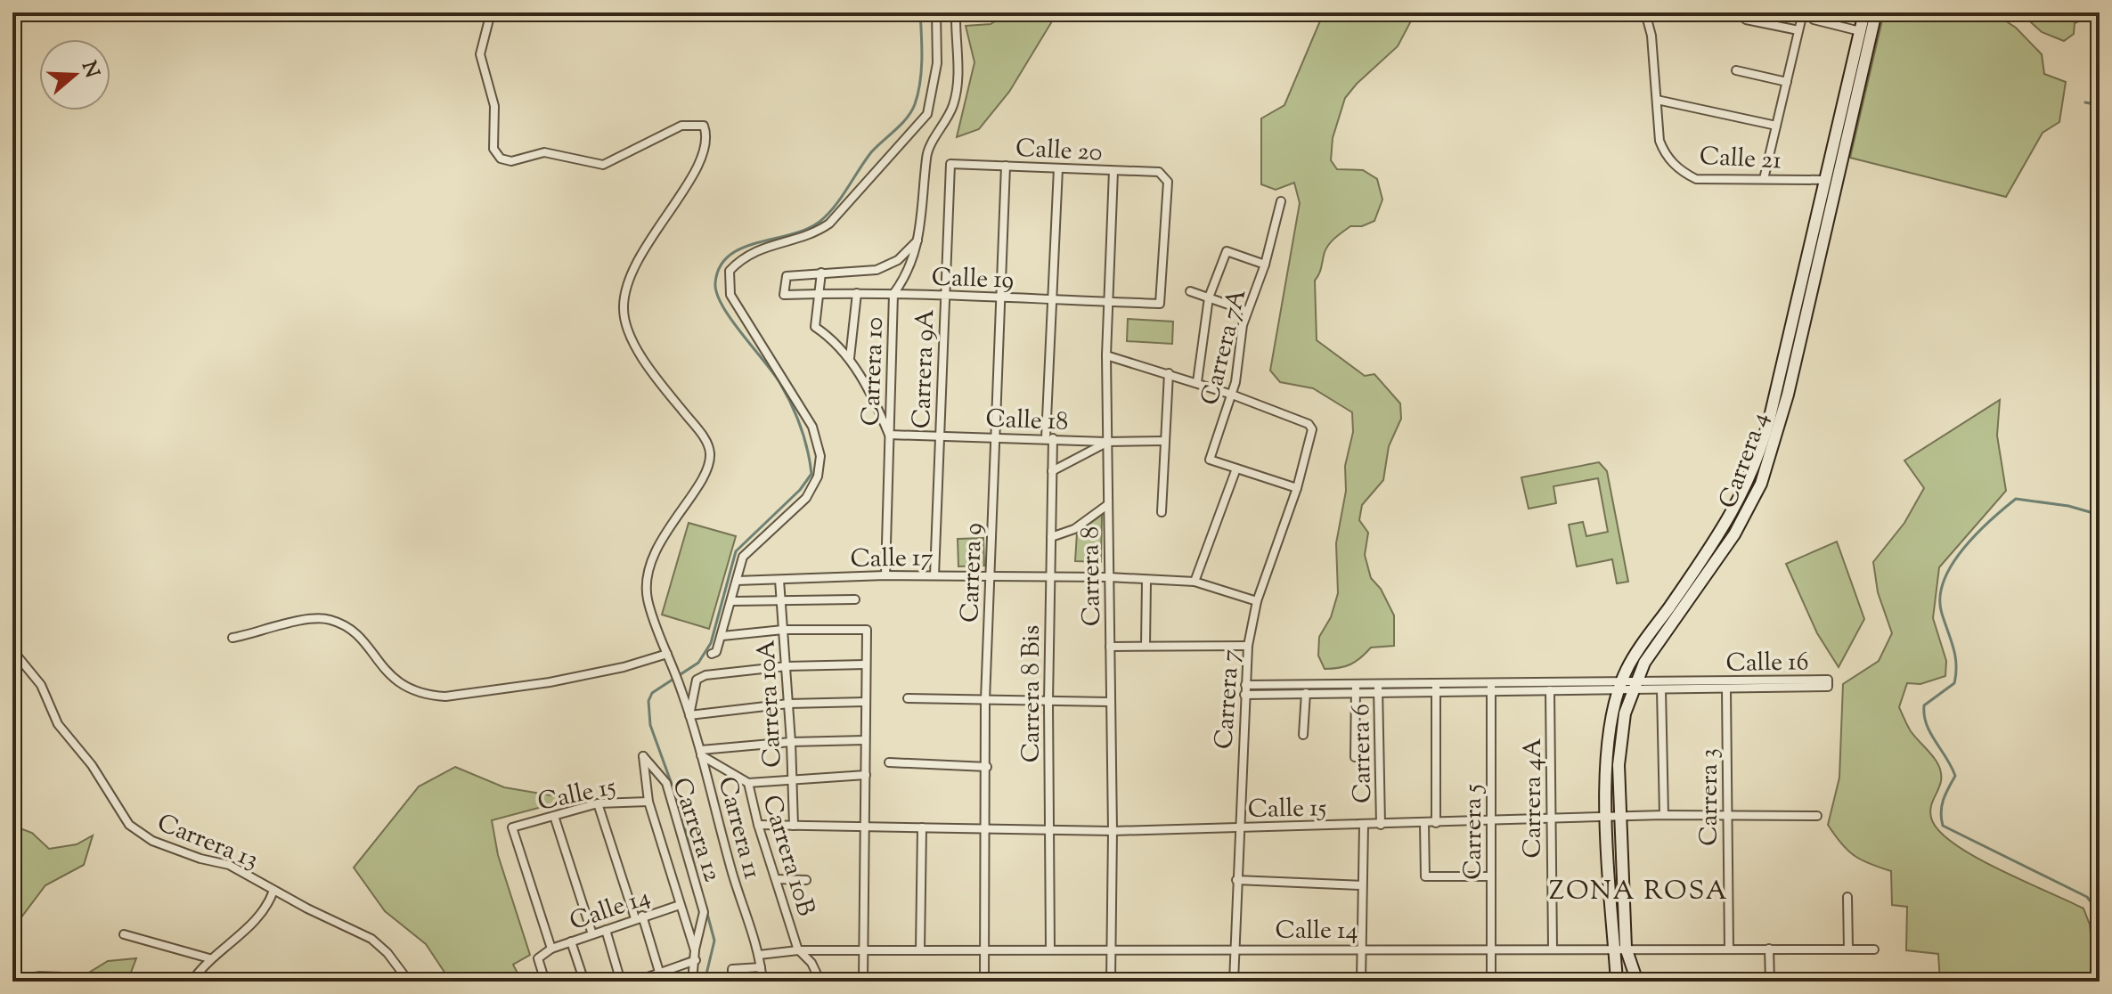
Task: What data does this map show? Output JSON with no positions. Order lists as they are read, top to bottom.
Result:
{
  "streets": {
    "main road": ["Carrera 4"],
    "street": [
      "Calle 20",
      "Calle 21",
      "Calle 19",
      "Carrera 7A",
      "Carrera 9A",
      "Carrera 10",
      "Calle 18",
      "Calle 17",
      "Carrera 9",
      "Carrera 8",
      "Calle 16",
      "Carrera 8 Bis",
      "Carrera 7",
      "Carrera 10A",
      "Carrera 6",
      "Calle 15",
      "Carrera 3",
      "Carrera 4A",
      "Carrera 11",
      "Carrera 12",
      "Carrera 5",
      "Carrera 13",
      "Carrera 10B",
      "Calle 14"
    ]
  },
  "crossings": [
    ["Calle 20", "Calle 19"],
    ["Calle 20", "Carrera 9A"],
    ["Calle 20", "Carrera 9"],
    ["Calle 20", "Carrera 8"],
    ["Calle 20", "Carrera 8 Bis"],
    ["Calle 21", "Carrera 4"],
    ["Calle 19", "Carrera 9A"],
    ["Calle 19", "Carrera 10"],
    ["Calle 19", "Carrera 9"],
    ["Calle 19", "Carrera 8"],
    ["Calle 19", "Carrera 8 Bis"],
    ["Carrera 7A", "Carrera 7"],
    ["Carrera 9A", "Calle 18"],
    ["Carrera 9A", "Calle 17"],
    ["Carrera 10", "Calle 18"],
    ["Carrera 10", "Calle 17"],
    ["Calle 18", "Carrera 9"],
    ["Calle 18", "Carrera 8"],
    ["Calle 18", "Carrera 8 Bis"],
    ["Carrera 4", "Calle 16"],
    ["Carrera 4", "Calle 15"],
    ["Carrera 4", "Calle 14"],
    ["Calle 17", "Carrera 9"],
    ["Calle 17", "Carrera 8"],
    ["Calle 17", "Carrera 8 Bis"],
    ["Calle 17", "Carrera 7"],
    ["Calle 17", "Carrera 10A"],
    ["Carrera 9", "Calle 15"],
    ["Carrera 9", "Calle 14"],
    ["Carrera 8", "Calle 15"],
    ["Carrera 8", "Calle 14"],
    ["Calle 16", "Carrera 7"],
    ["Calle 16", "Carrera 6"],
    ["Calle 16", "Carrera 3"],
    ["Calle 16", "Carrera 4A"],
    ["Calle 16", "Carrera 5"],
    ["Carrera 8 Bis", "Calle 15"],
    ["Carrera 8 Bis", "Calle 14"],
    ["Carrera 7", "Calle 15"],
    ["Carrera 7", "Calle 14"],
    ["Carrera 10A", "Calle 15"],
    ["Carrera 6", "Calle 15"],
    ["Carrera 6", "Calle 14"],
    ["Calle 15", "Carrera 3"],
    ["Calle 15", "Carrera 4A"],
    ["Calle 15", "Carrera 12"],
    ["Calle 15", "Carrera 5"],
    ["Calle 15", "Carrera 10B"],
    ["Calle 15", "Calle 14"],
    ["Carrera 3", "Calle 14"],
    ["Carrera 4A", "Calle 14"],
    ["Carrera 11", "Carrera 10B"],
    ["Carrera 11", "Calle 14"],
    ["Carrera 12", "Calle 14"],
    ["Carrera 5", "Calle 14"],
    ["Carrera 10B", "Calle 14"]
  ],
  "districts": ["ZONA ROSA"],
  "north": "right"
}
